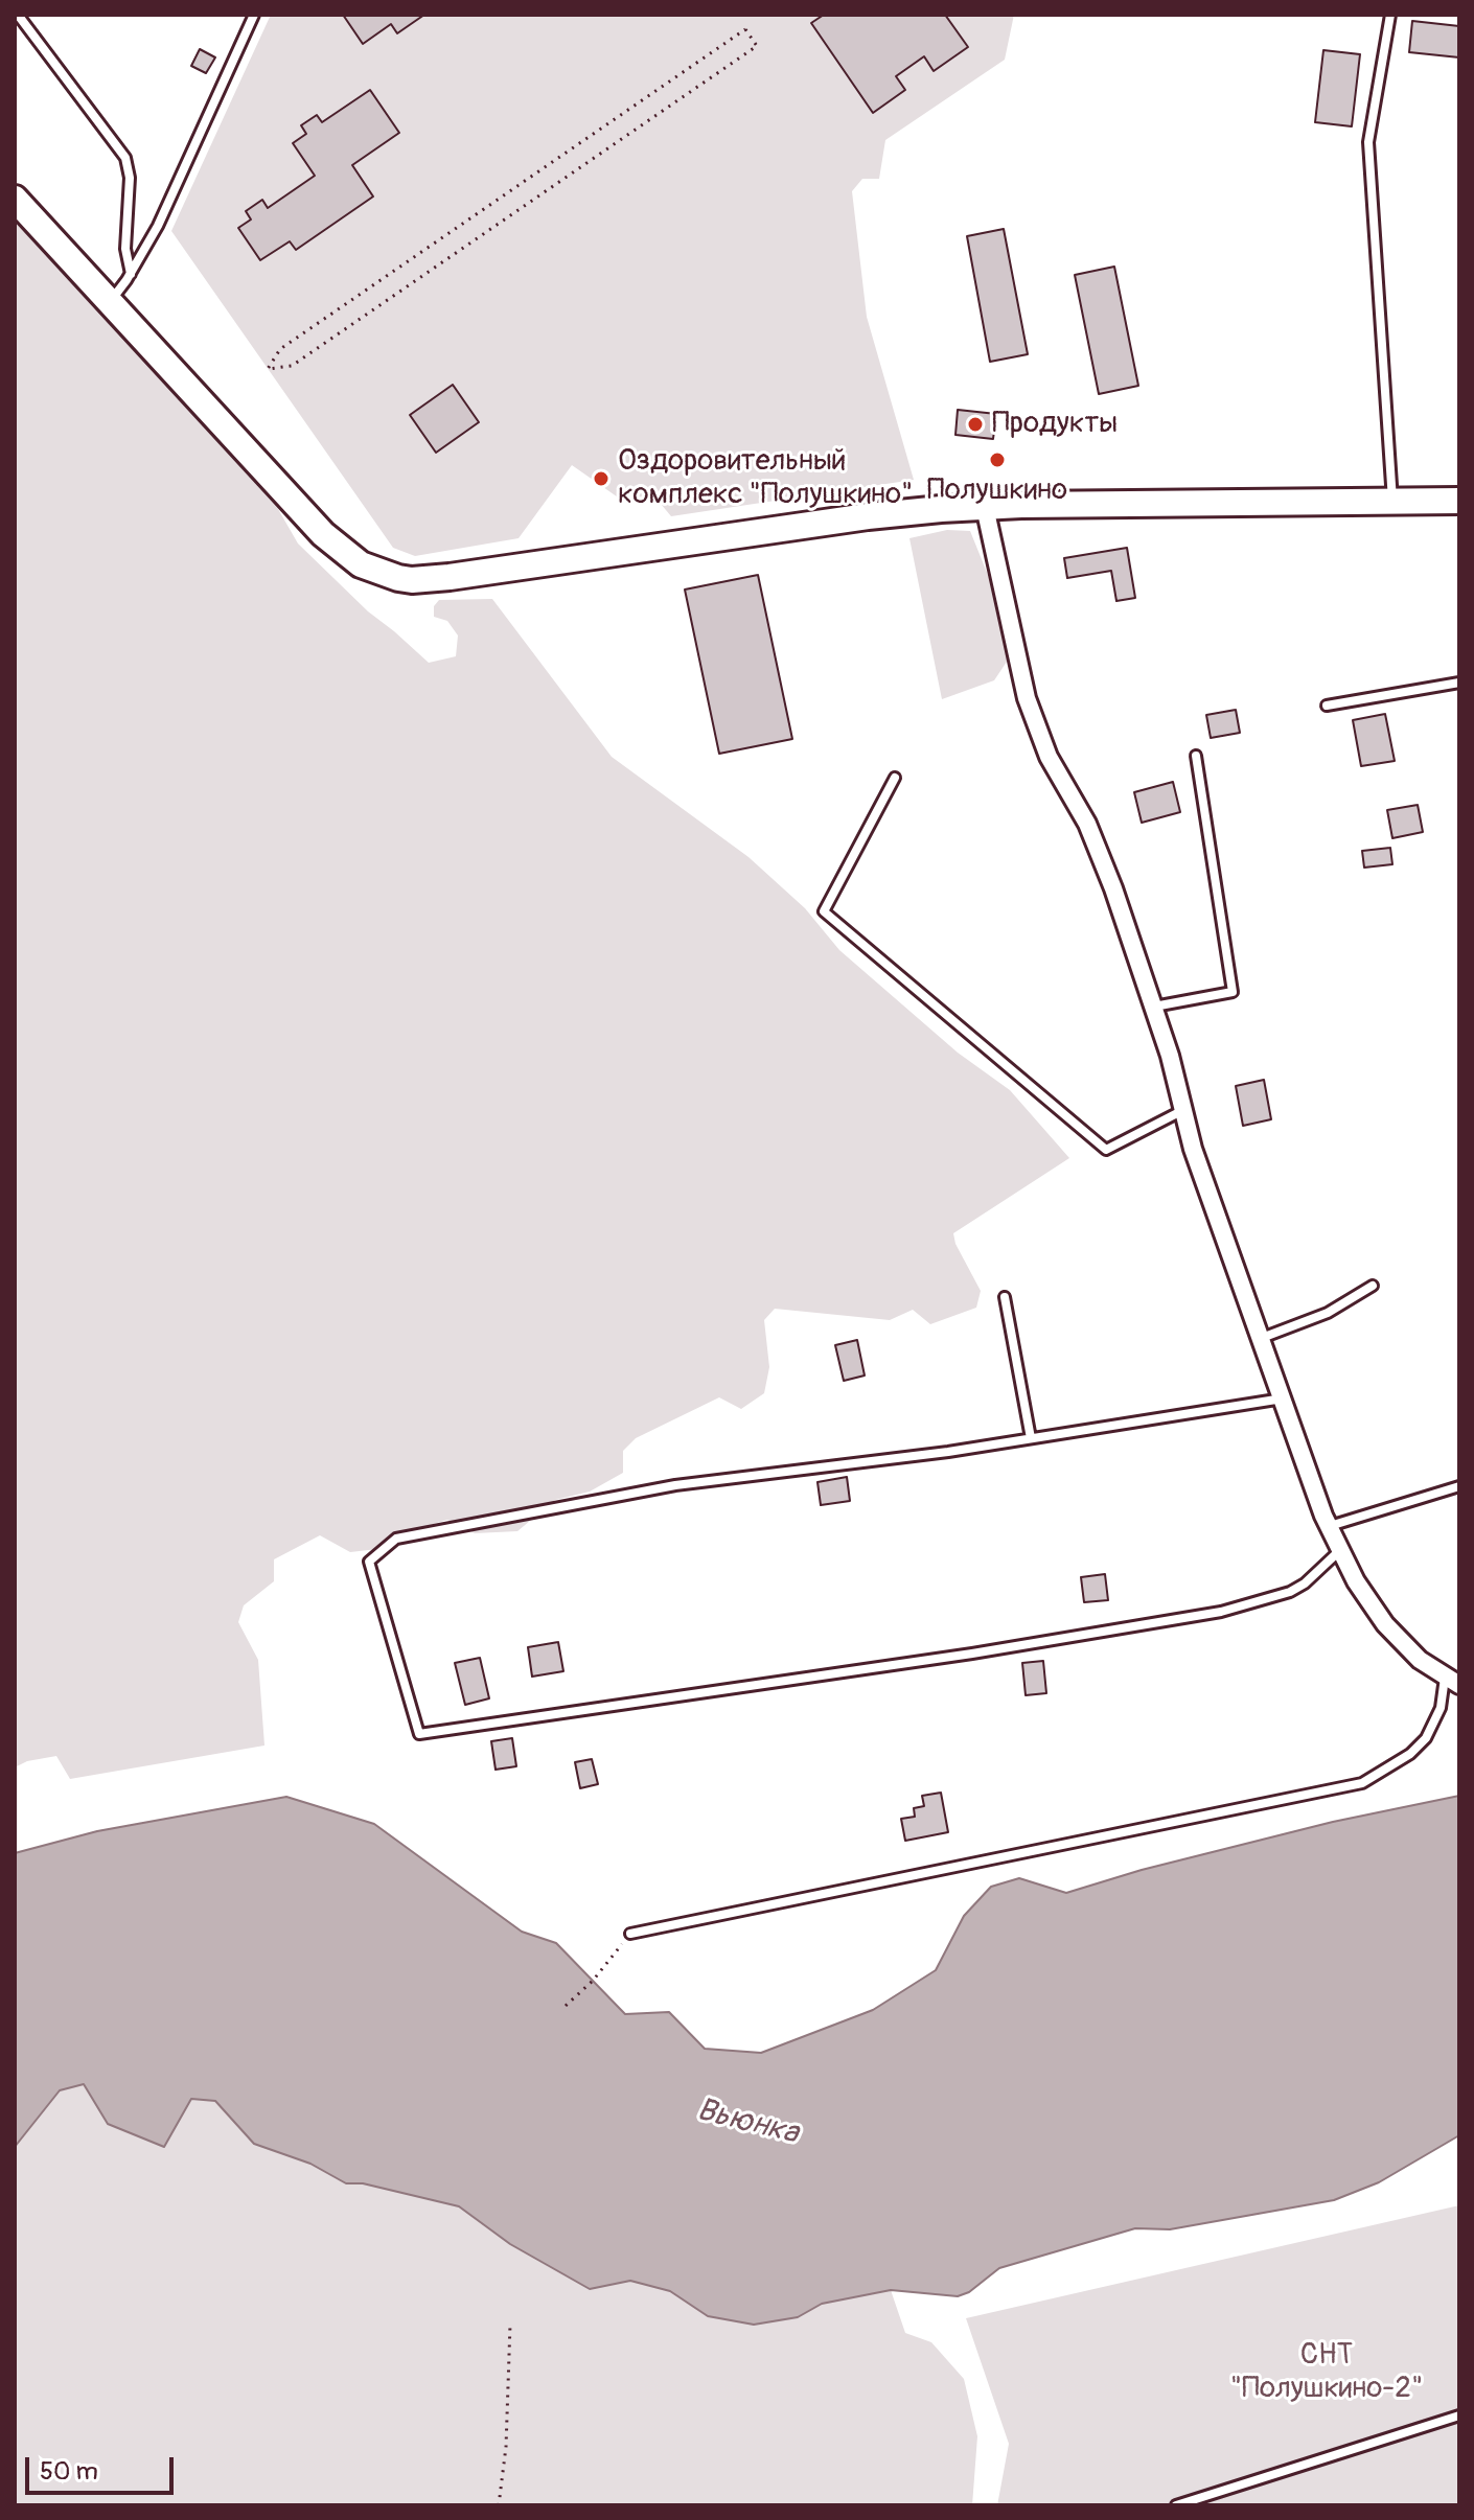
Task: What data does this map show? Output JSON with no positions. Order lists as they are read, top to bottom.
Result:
{
  "water": ["Вьюнка"],
  "parks": ["СНТ \"Полушкино-2\""],
  "places": ["Продукты", "Полушкино", "Оздоровительный комплекс \"Полушкино\""],
  "scale_bar": "50 m"
}
